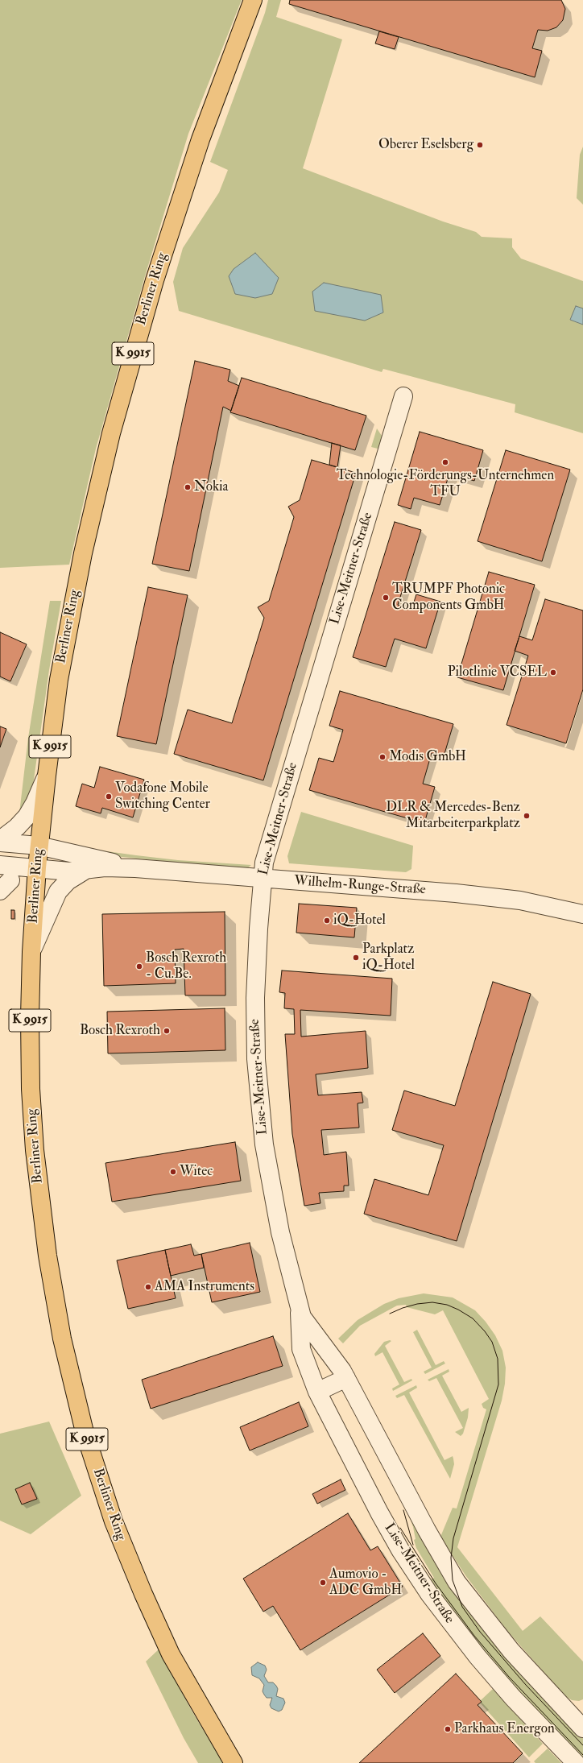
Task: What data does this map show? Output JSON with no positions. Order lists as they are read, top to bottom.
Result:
{
  "streets": {
    "main road": ["Berliner Ring", "K 9915"],
    "street": ["Lise-Meitner-Straße", "Wilhelm-Runge-Straße"]
  },
  "crossings": [
    ["Berliner Ring", "Wilhelm-Runge-Straße"],
    ["Lise-Meitner-Straße", "Wilhelm-Runge-Straße"]
  ],
  "places": [
    "Oberer Eselsberg",
    "Technologie-Förderungs-Unternehmen TFU",
    "Nokia",
    "TRUMPF Photonic Components GmbH",
    "Pilotlinie VCSEL",
    "Modis GmbH",
    "Vodafone Mobile Switching Center",
    "DLR & Mercedes-Benz Mitarbeiterparkplatz",
    "iQ-Hotel",
    "Parkplatz iQ-Hotel",
    "Bosch Rexroth - Cu.Be.",
    "Bosch Rexroth",
    "Witec",
    "AMA Instruments",
    "Aumovio - ADC GmbH",
    "Parkhaus Energon"
  ]
}
